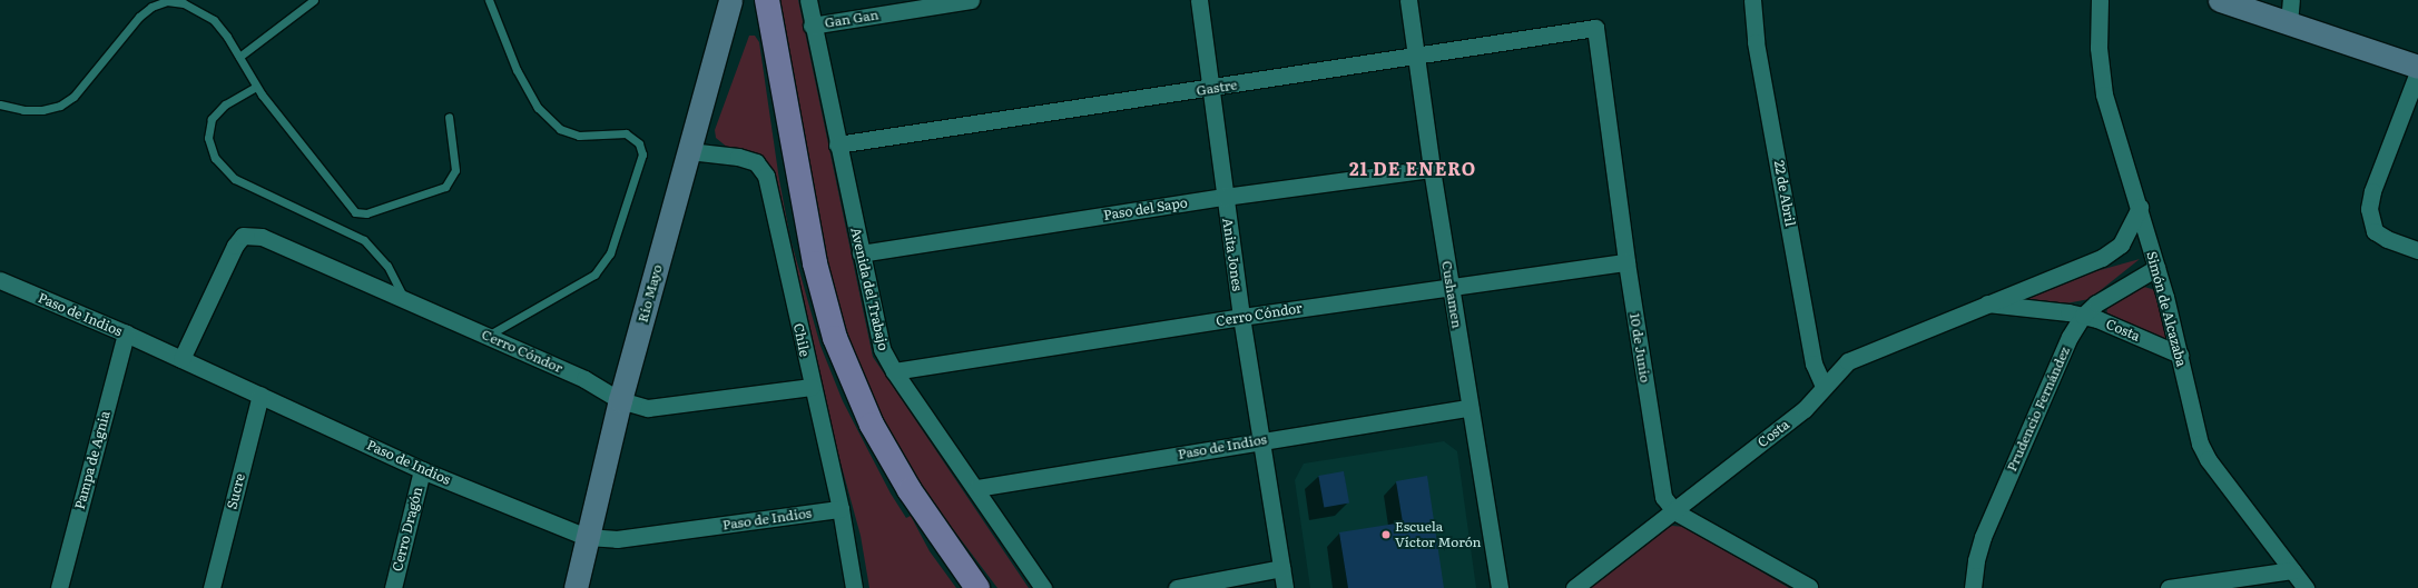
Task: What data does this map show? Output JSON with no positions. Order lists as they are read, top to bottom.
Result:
{
  "streets": {
    "street": [
      "Gan Gan",
      "Gastre",
      "22 de Abril",
      "Paso del Sapo",
      "Anita Jones",
      "Avenida del Trabajo",
      "Río Mayo",
      "Cushamen",
      "Simón de Alcazaba",
      "Paso de Indios",
      "Cerro Cóndor",
      "Costa",
      "Chile",
      "10 de Junio",
      "Prudencio Fernández",
      "Pampa de Agnia",
      "Sucre",
      "Cerro Dragón"
    ]
  },
  "crossings": [
    ["Gan Gan", "Avenida del Trabajo"],
    ["Gastre", "Anita Jones"],
    ["Gastre", "Avenida del Trabajo"],
    ["Gastre", "Cushamen"],
    ["Gastre", "10 de Junio"],
    ["22 de Abril", "Costa"],
    ["Paso del Sapo", "Anita Jones"],
    ["Paso del Sapo", "Avenida del Trabajo"],
    ["Paso del Sapo", "Cushamen"],
    ["Anita Jones", "Paso de Indios"],
    ["Anita Jones", "Cerro Cóndor"],
    ["Avenida del Trabajo", "Paso de Indios"],
    ["Avenida del Trabajo", "Cerro Cóndor"],
    ["Río Mayo", "Paso de Indios"],
    ["Río Mayo", "Cerro Cóndor"],
    ["Río Mayo", "Chile"],
    ["Cushamen", "Paso de Indios"],
    ["Cushamen", "Cerro Cóndor"],
    ["Simón de Alcazaba", "Costa"],
    ["Simón de Alcazaba", "Prudencio Fernández"],
    ["Paso de Indios", "Cerro Cóndor"],
    ["Paso de Indios", "Chile"],
    ["Paso de Indios", "Pampa de Agnia"],
    ["Paso de Indios", "Sucre"],
    ["Paso de Indios", "Cerro Dragón"],
    ["Cerro Cóndor", "Chile"],
    ["Cerro Cóndor", "10 de Junio"],
    ["Costa", "10 de Junio"],
    ["Costa", "Prudencio Fernández"]
  ],
  "districts": ["21 DE ENERO"],
  "places": ["Escuela Víctor Morón"]
}
